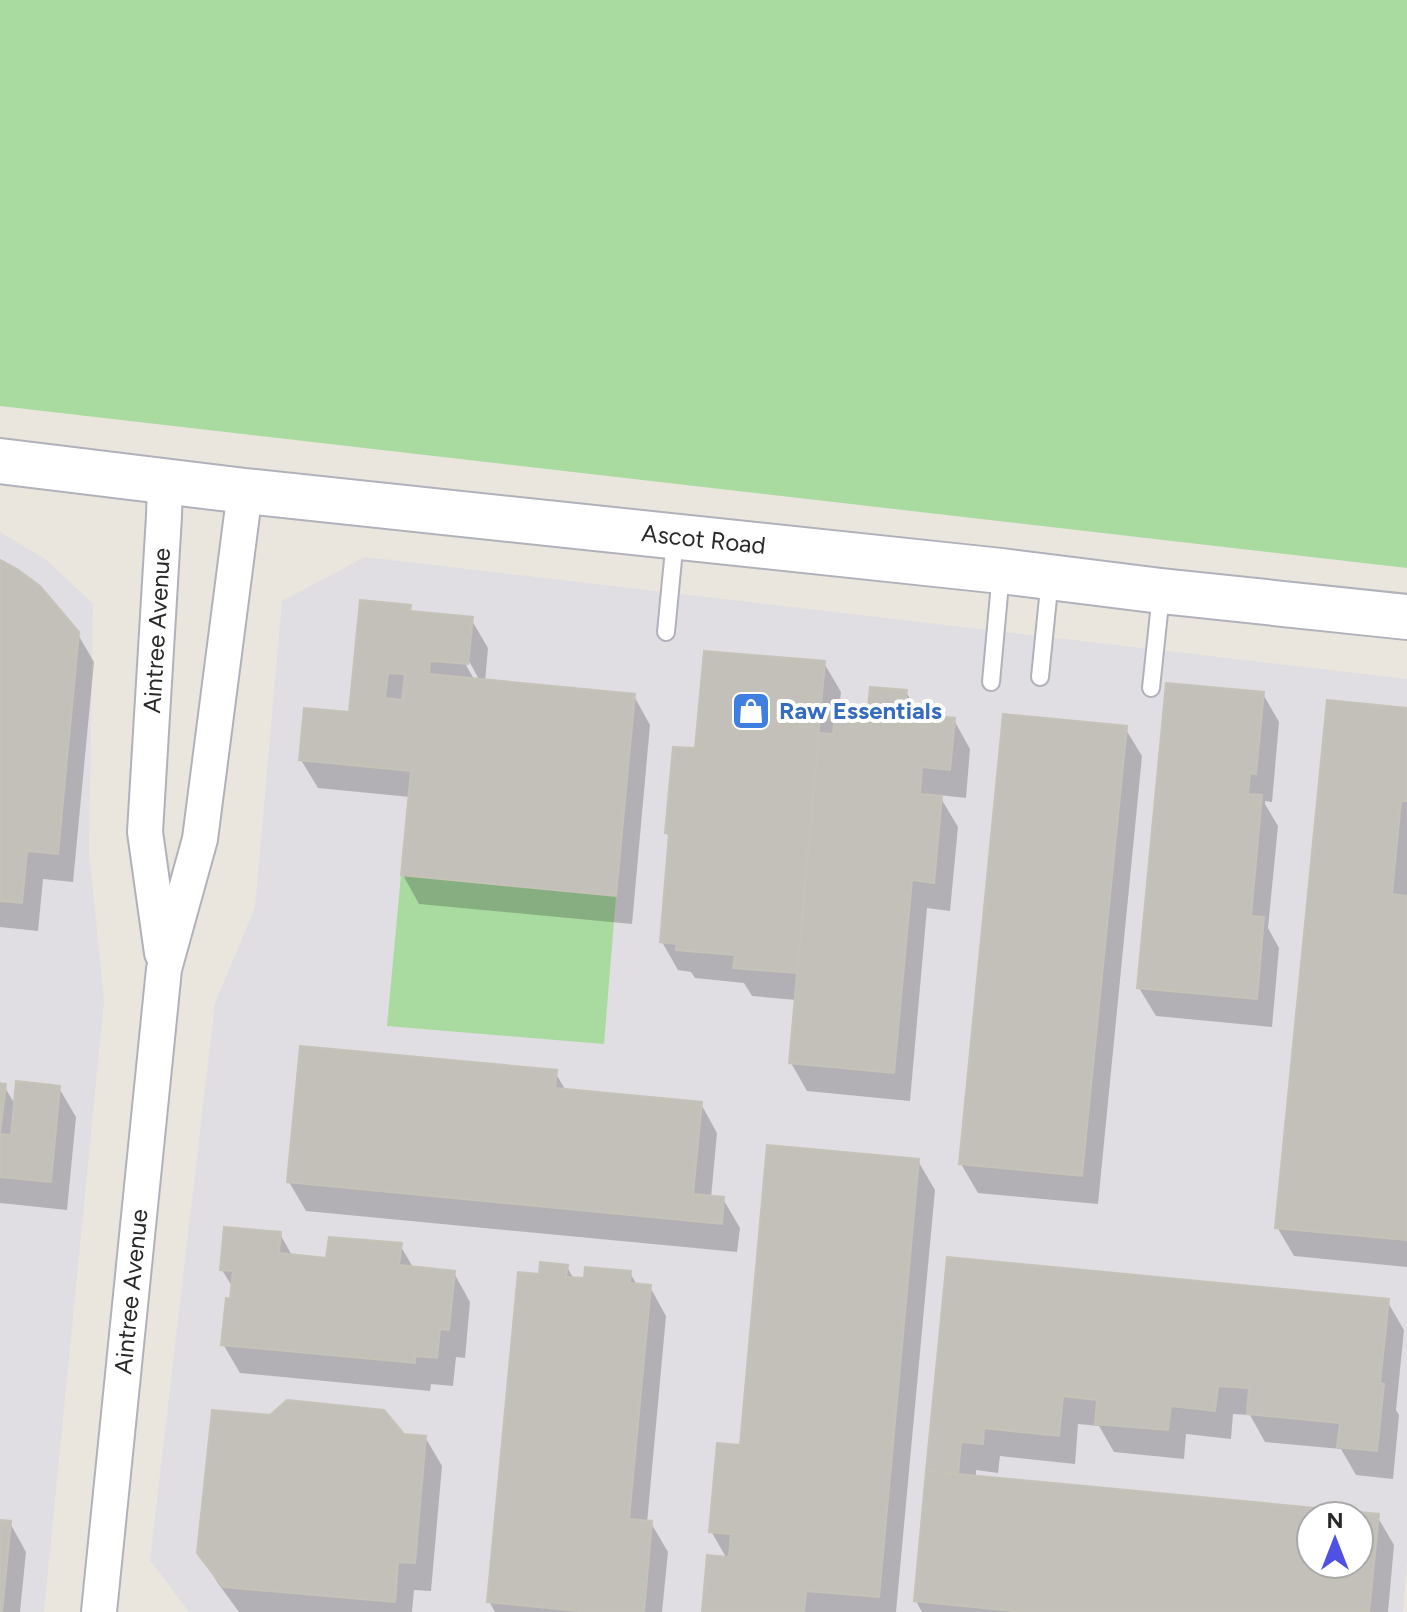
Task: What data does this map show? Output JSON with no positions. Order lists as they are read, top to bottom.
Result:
{
  "streets": {
    "street": ["Ascot Road", "Aintree Avenue"]
  },
  "crossings": [
    ["Ascot Road", "Aintree Avenue"]
  ],
  "places": {
    "shop": ["Raw Essentials"]
  },
  "north": "top"
}
